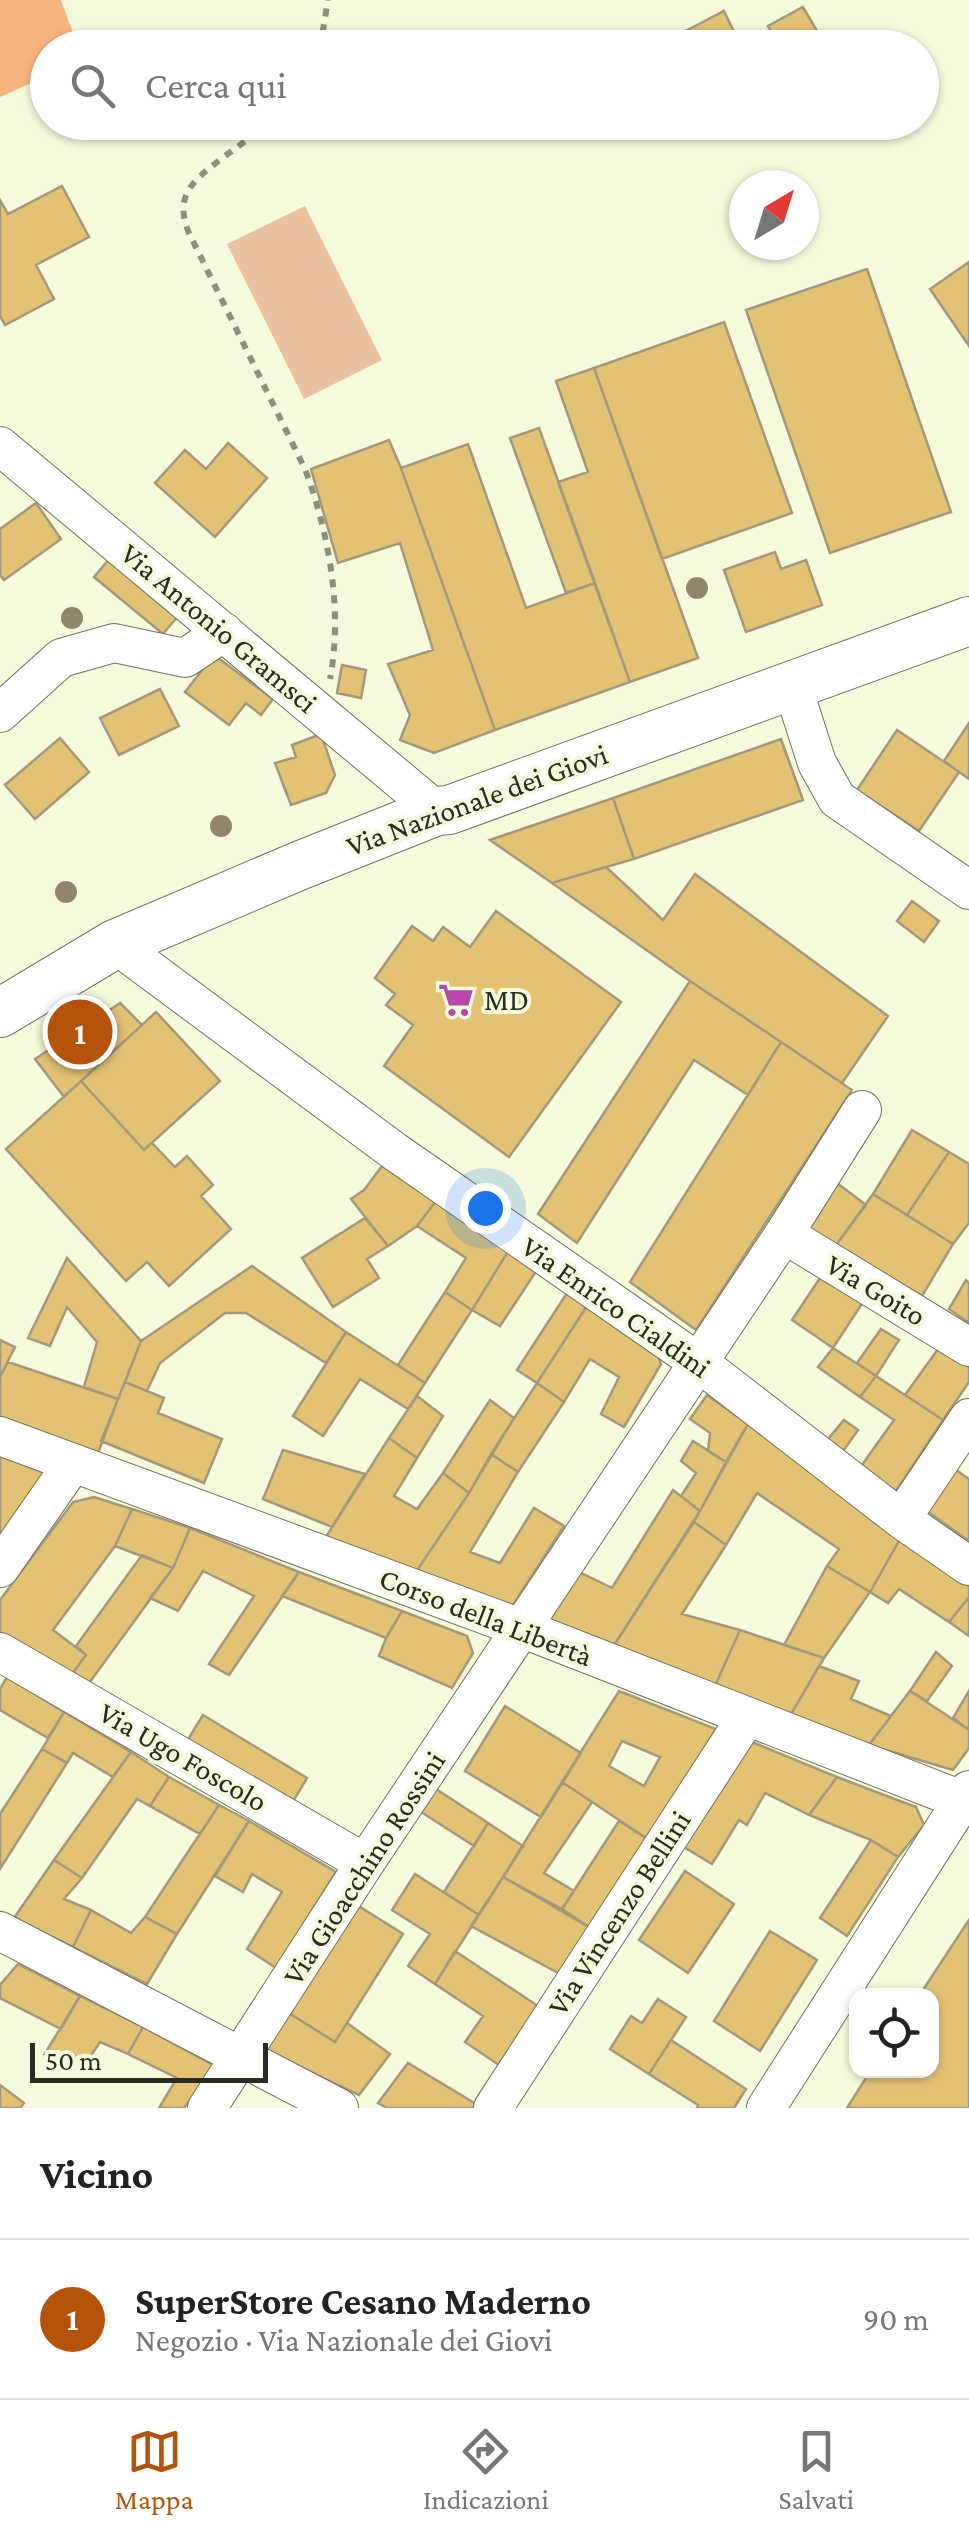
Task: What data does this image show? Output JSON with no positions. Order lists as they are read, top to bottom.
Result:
{
  "streets": {
    "main road": ["Via Nazionale dei Giovi"],
    "street": [
      "Via Antonio Gramsci",
      "Via Goito",
      "Via Enrico Cialdini",
      "Corso della Libertà",
      "Via Ugo Foscolo",
      "Via Gioacchino Rossini",
      "Via Vincenzo Bellini"
    ]
  },
  "crossings": [
    ["Via Antonio Gramsci", "Via Nazionale dei Giovi"],
    ["Via Nazionale dei Giovi", "Via Enrico Cialdini"],
    ["Via Goito", "Via Gioacchino Rossini"],
    ["Via Enrico Cialdini", "Via Gioacchino Rossini"],
    ["Corso della Libertà", "Via Gioacchino Rossini"],
    ["Corso della Libertà", "Via Vincenzo Bellini"],
    ["Via Ugo Foscolo", "Via Gioacchino Rossini"]
  ],
  "places": {
    "supermarket": ["MD"]
  },
  "scale_bar": "50 m",
  "north": "top right",
  "page": {
    "search": "Cerca qui",
    "pins": "1",
    "scale": "50 m",
    "heading": "Vicino",
    "list": [
      {
        "mark": "1",
        "name": "SuperStore Cesano Maderno",
        "note": "Negozio · Via Nazionale dei Giovi",
        "value": "90 m"
      }
    ],
    "nav": ["Mappa", "Indicazioni", "Salvati"]
  }
}
